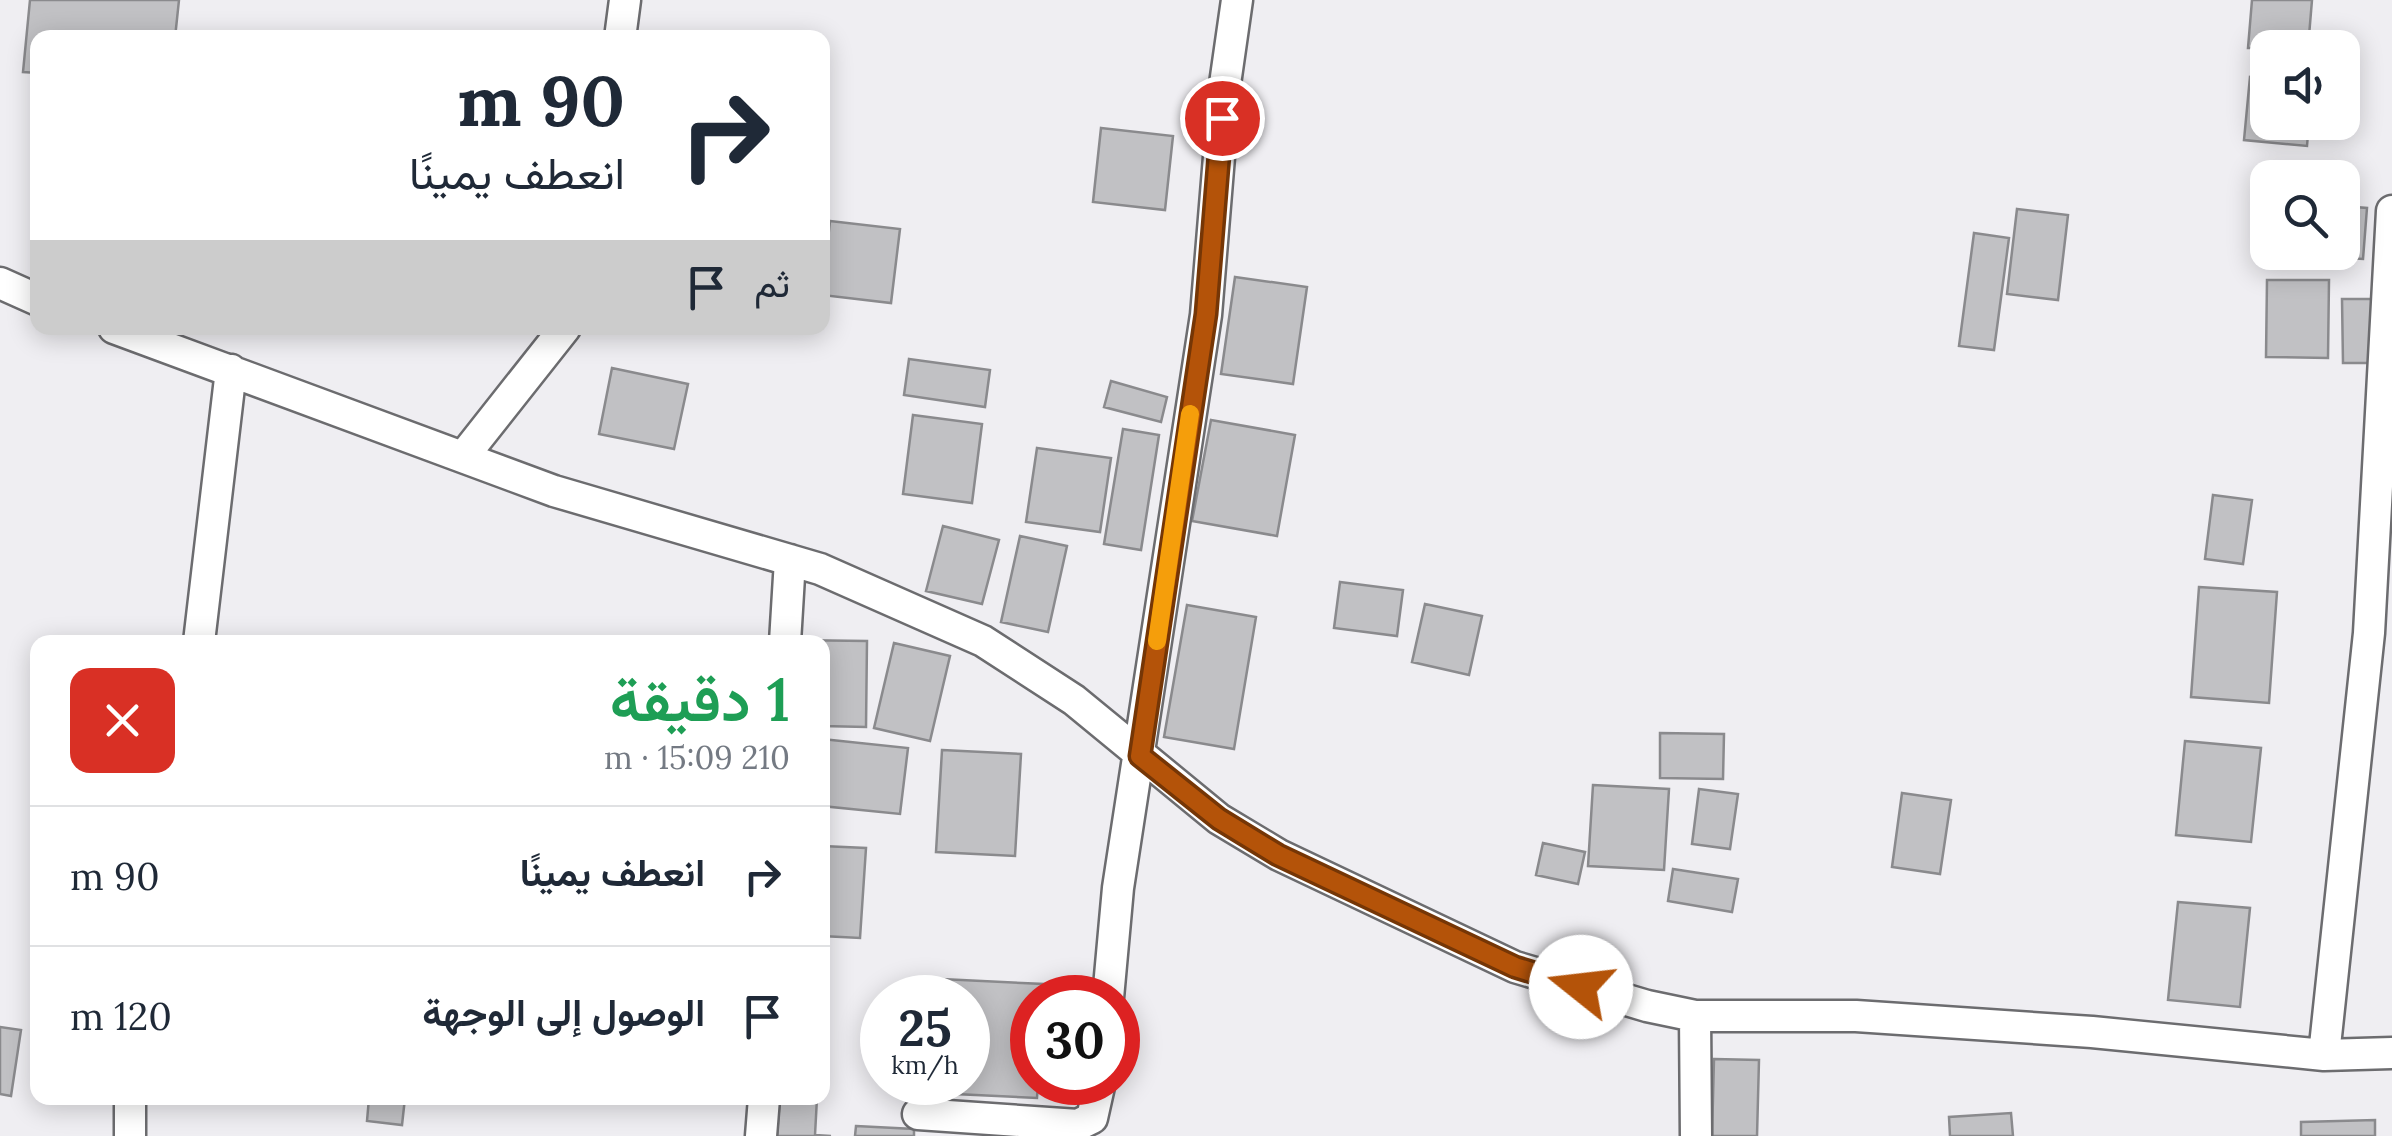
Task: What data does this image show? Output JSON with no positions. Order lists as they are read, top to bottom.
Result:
{
  "page": {
    "turn": ["90 m", "انعطف يمينًا"],
    "then": "ثم",
    "heading": ["1 دقيقة", "210 m · 15:09"],
    "list": [
      {
        "name": "انعطف يمينًا",
        "value": "90 m"
      },
      {
        "name": "الوصول إلى الوجهة",
        "value": "120 m"
      }
    ],
    "speed": "25 km/h",
    "limit": "30"
  }
}
